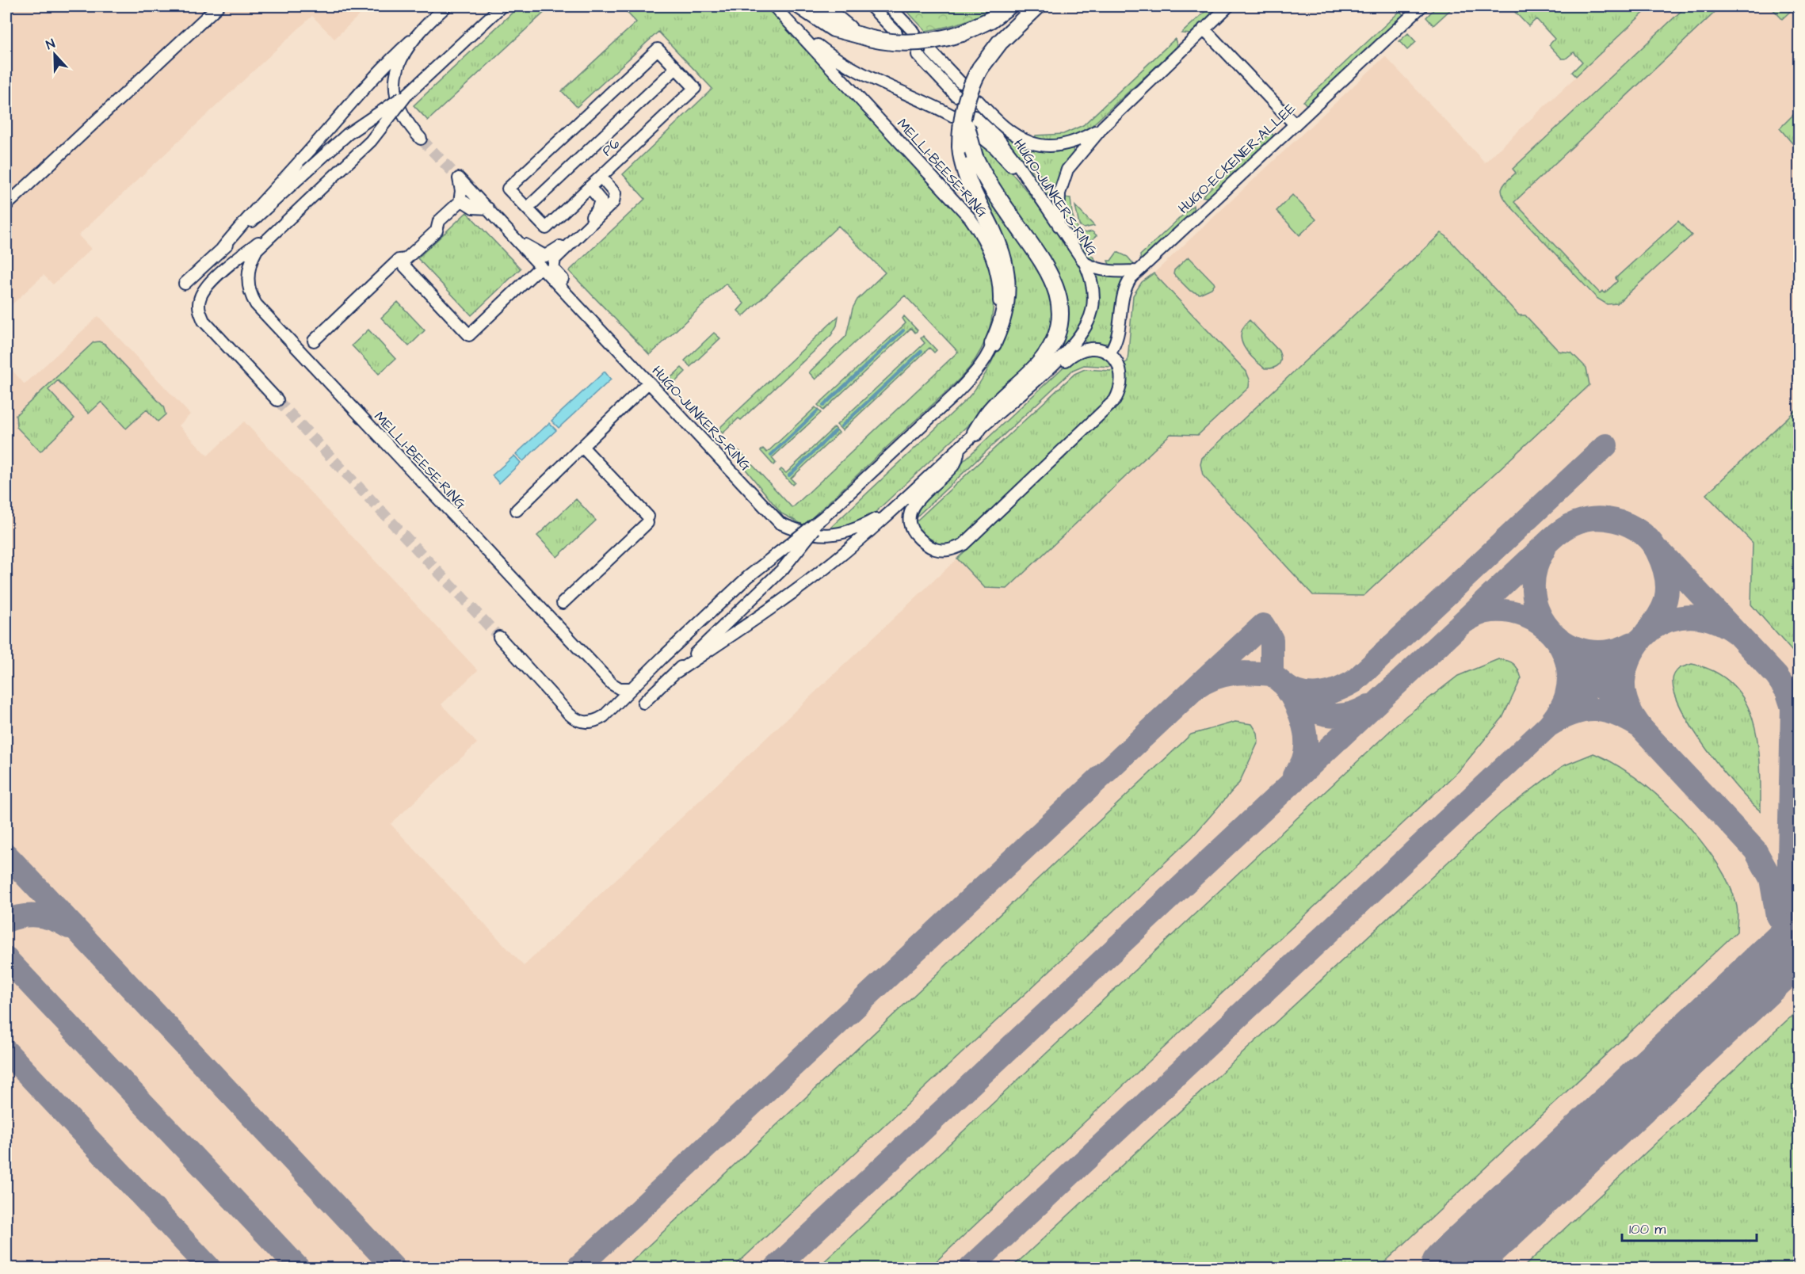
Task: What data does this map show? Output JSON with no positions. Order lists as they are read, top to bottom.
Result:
{
  "streets": {
    "street": [
      "P6",
      "HUGO-ECKENER-ALLEE",
      "MELLI-BEESE-RING",
      "HUGO-JUNKERS-RING"
    ]
  },
  "crossings": [
    ["HUGO-ECKENER-ALLEE", "HUGO-JUNKERS-RING"],
    ["MELLI-BEESE-RING", "HUGO-JUNKERS-RING"]
  ],
  "scale_bar": "100 m",
  "north": "top"
}
